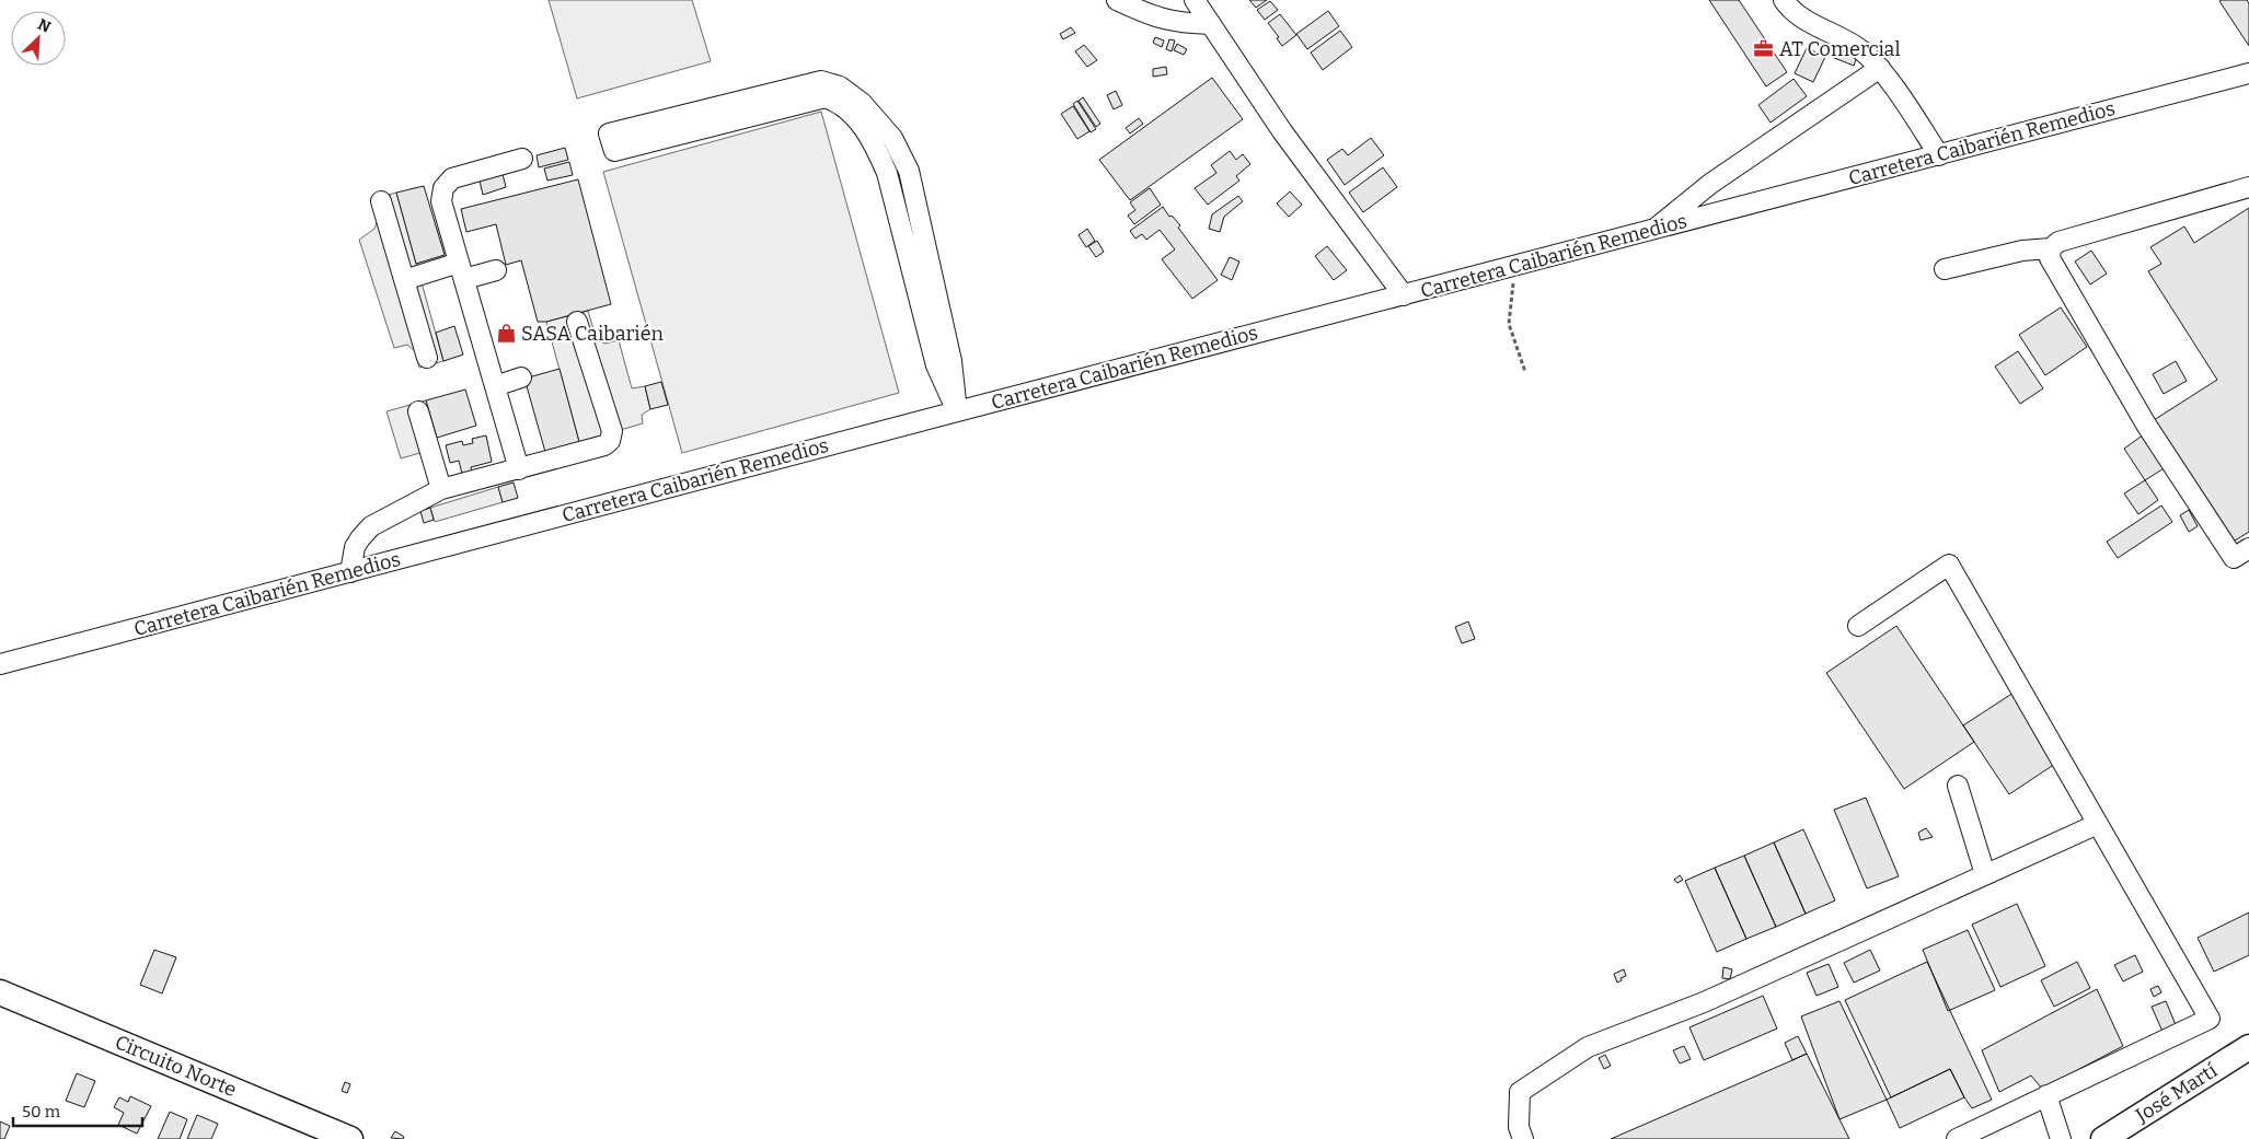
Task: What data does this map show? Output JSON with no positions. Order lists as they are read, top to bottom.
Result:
{
  "streets": {
    "main road": ["Circuito Norte", "José Martí"],
    "street": ["Carretera Caibarién Remedios"]
  },
  "places": {
    "office": ["AT Comercial"],
    "shop": ["SASA Caibarién"]
  },
  "scale_bar": "50 m",
  "north": "top right"
}
